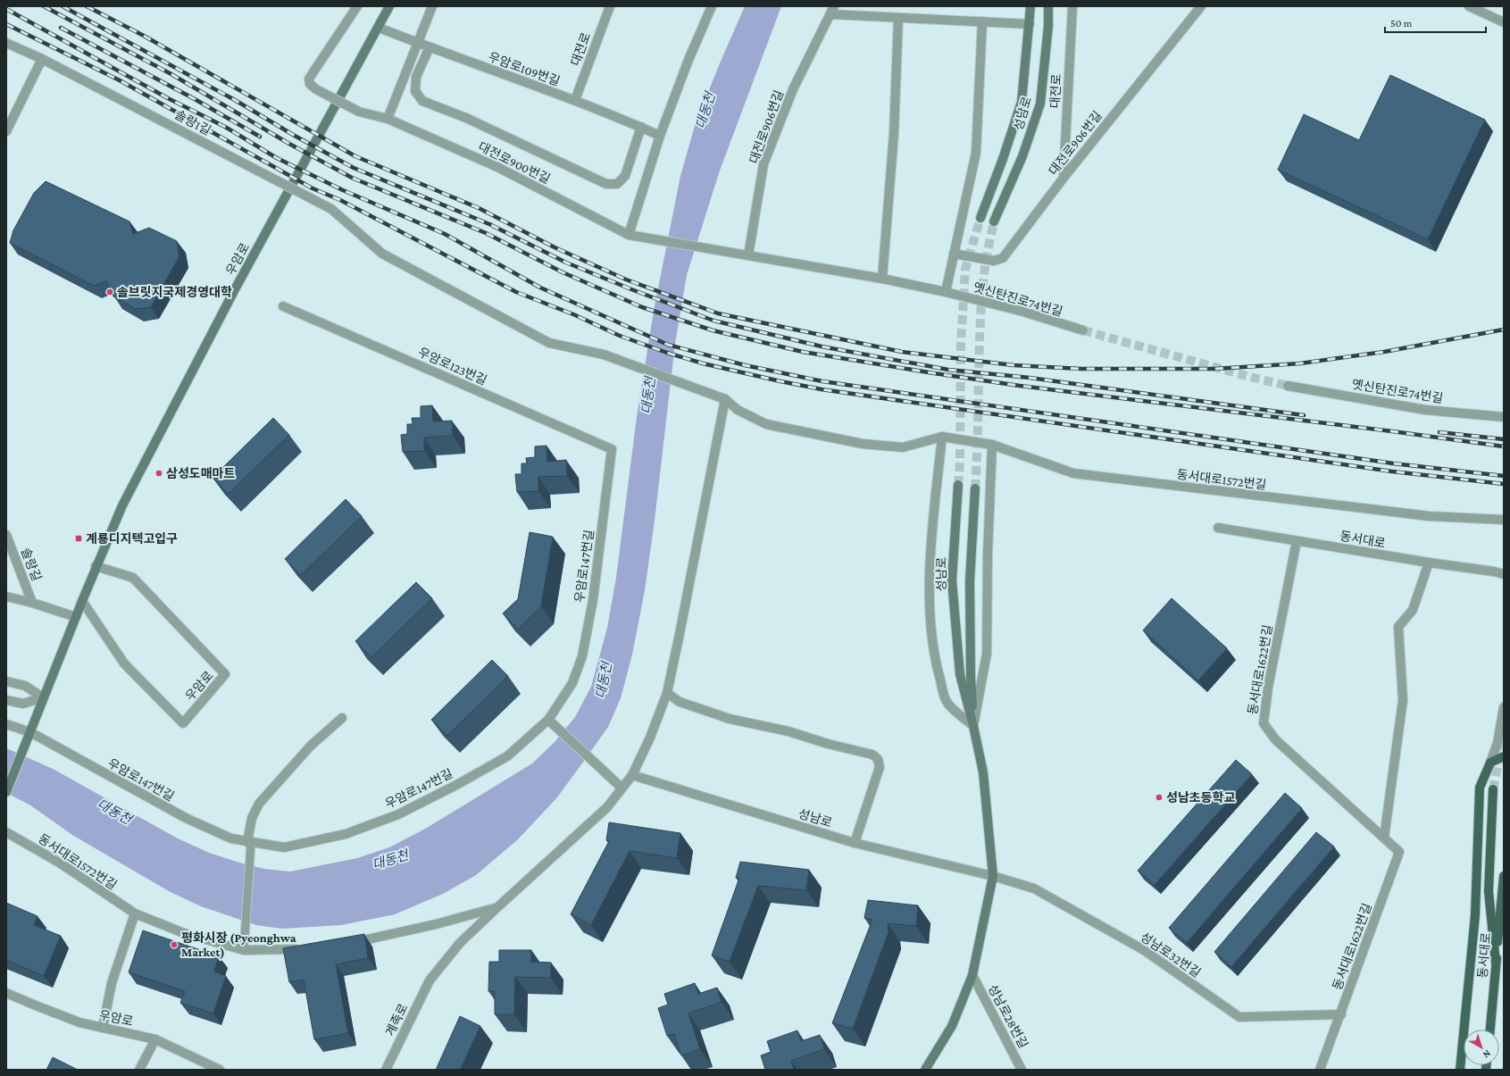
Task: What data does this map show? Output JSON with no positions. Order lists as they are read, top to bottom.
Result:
{
  "streets": {
    "main road": ["성남로", "우암로", "동서대로"],
    "street": [
      "대전로",
      "우암로109번길",
      "솔랑1길",
      "대전로906번길",
      "대전로900번길",
      "옛신탄진로74번길",
      "우암로123번길",
      "동서대로1572번길",
      "솔랑길",
      "우암로147번길",
      "동서대로1622번길",
      "성남로32번길",
      "성남로28번길",
      "계족로"
    ]
  },
  "crossings": [
    ["대전로", "우암로109번길"],
    ["대전로", "대전로906번길"],
    ["우암로109번길", "우암로"],
    ["성남로", "대전로906번길"],
    ["성남로", "성남로32번길"],
    ["성남로", "성남로28번길"],
    ["성남로", "계족로"],
    ["솔랑1길", "계족로"],
    ["대전로906번길", "대전로900번길"],
    ["우암로", "우암로147번길"],
    ["우암로123번길", "우암로147번길"],
    ["동서대로", "동서대로1622번길"],
    ["동서대로1622번길", "성남로32번길"]
  ],
  "water": ["대동천"],
  "places": {
    "other": [
      "솔브릿지국제경영대학",
      "삼성도매마트",
      "성남초등학교",
      "평화시장 (Pyeonghwa Market)"
    ],
    "transit": ["계룡디지텍고입구"]
  },
  "scale_bar": "50 m",
  "north": "bottom right"
}
